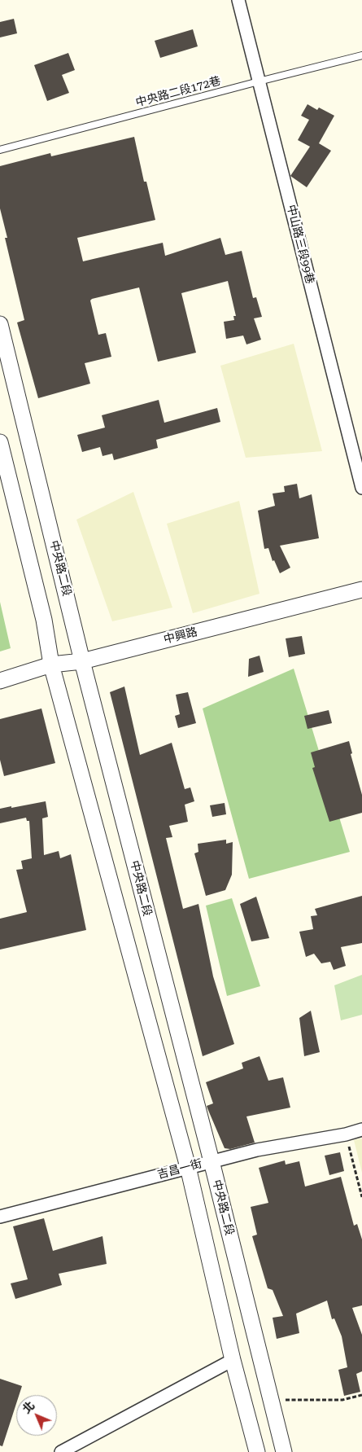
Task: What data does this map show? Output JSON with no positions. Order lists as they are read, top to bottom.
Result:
{
  "streets": {
    "street": [
      "中山路三段99巷",
      "中央路二段",
      "中興路",
      "吉昌一街"
    ],
    "lane": ["中央路二段172巷"]
  },
  "crossings": [
    ["中央路二段172巷", "中山路三段99巷"],
    ["中央路二段", "中興路"],
    ["中央路二段", "吉昌一街"]
  ],
  "north": "top left"
}
